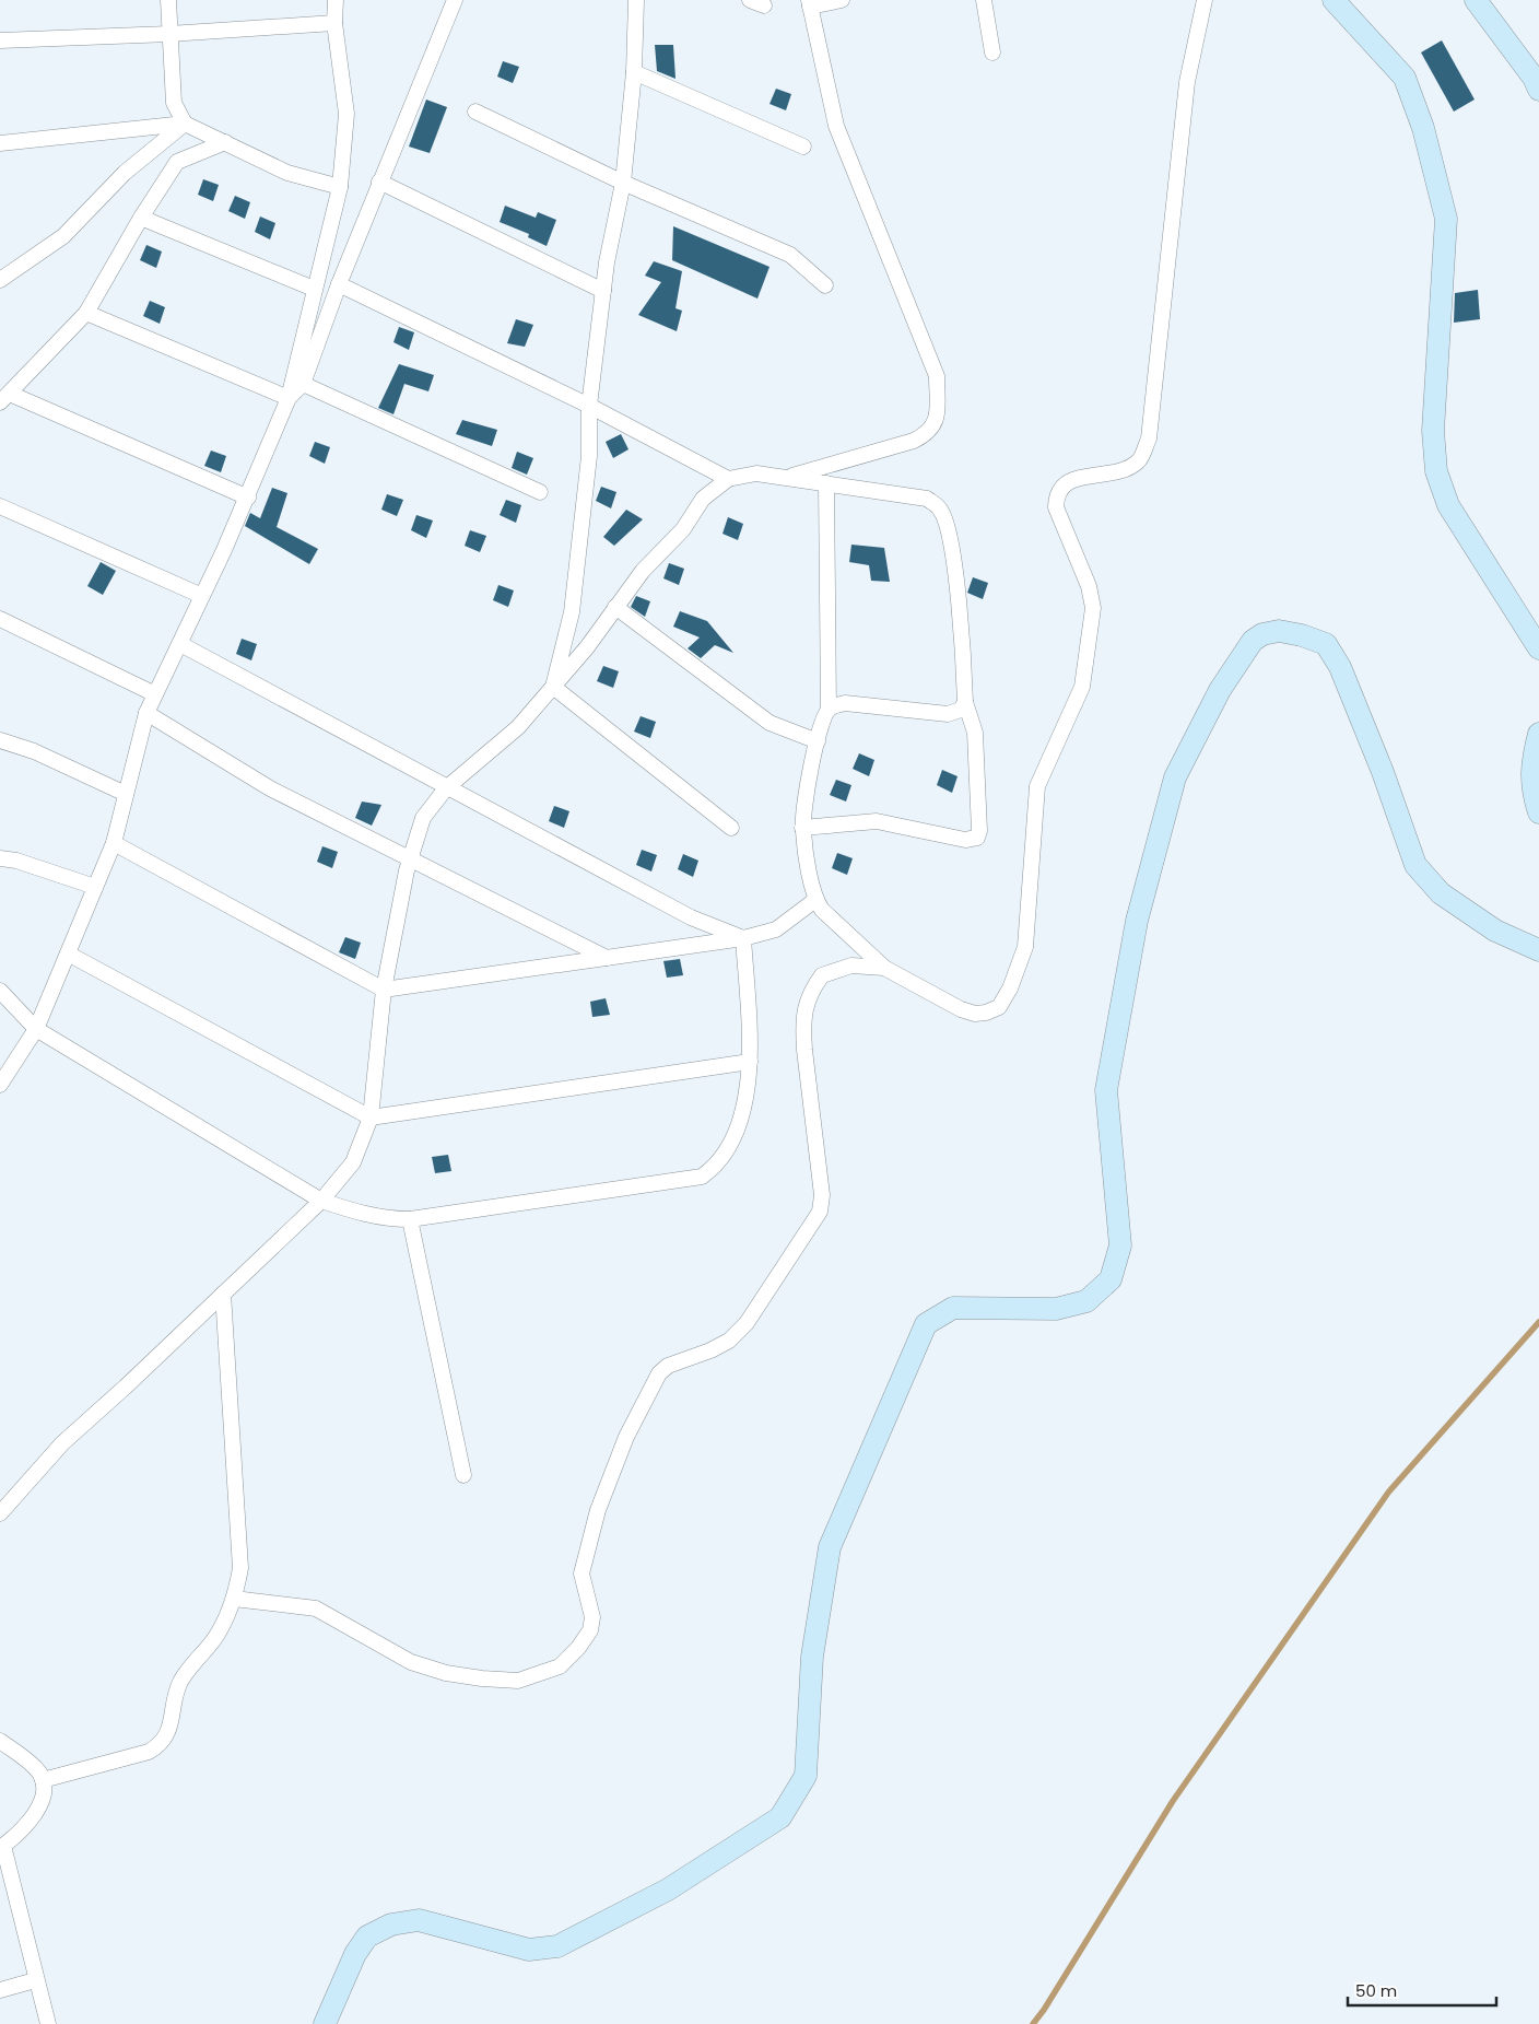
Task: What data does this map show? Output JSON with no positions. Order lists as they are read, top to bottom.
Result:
{
  "scale_bar": "50 m"
}
